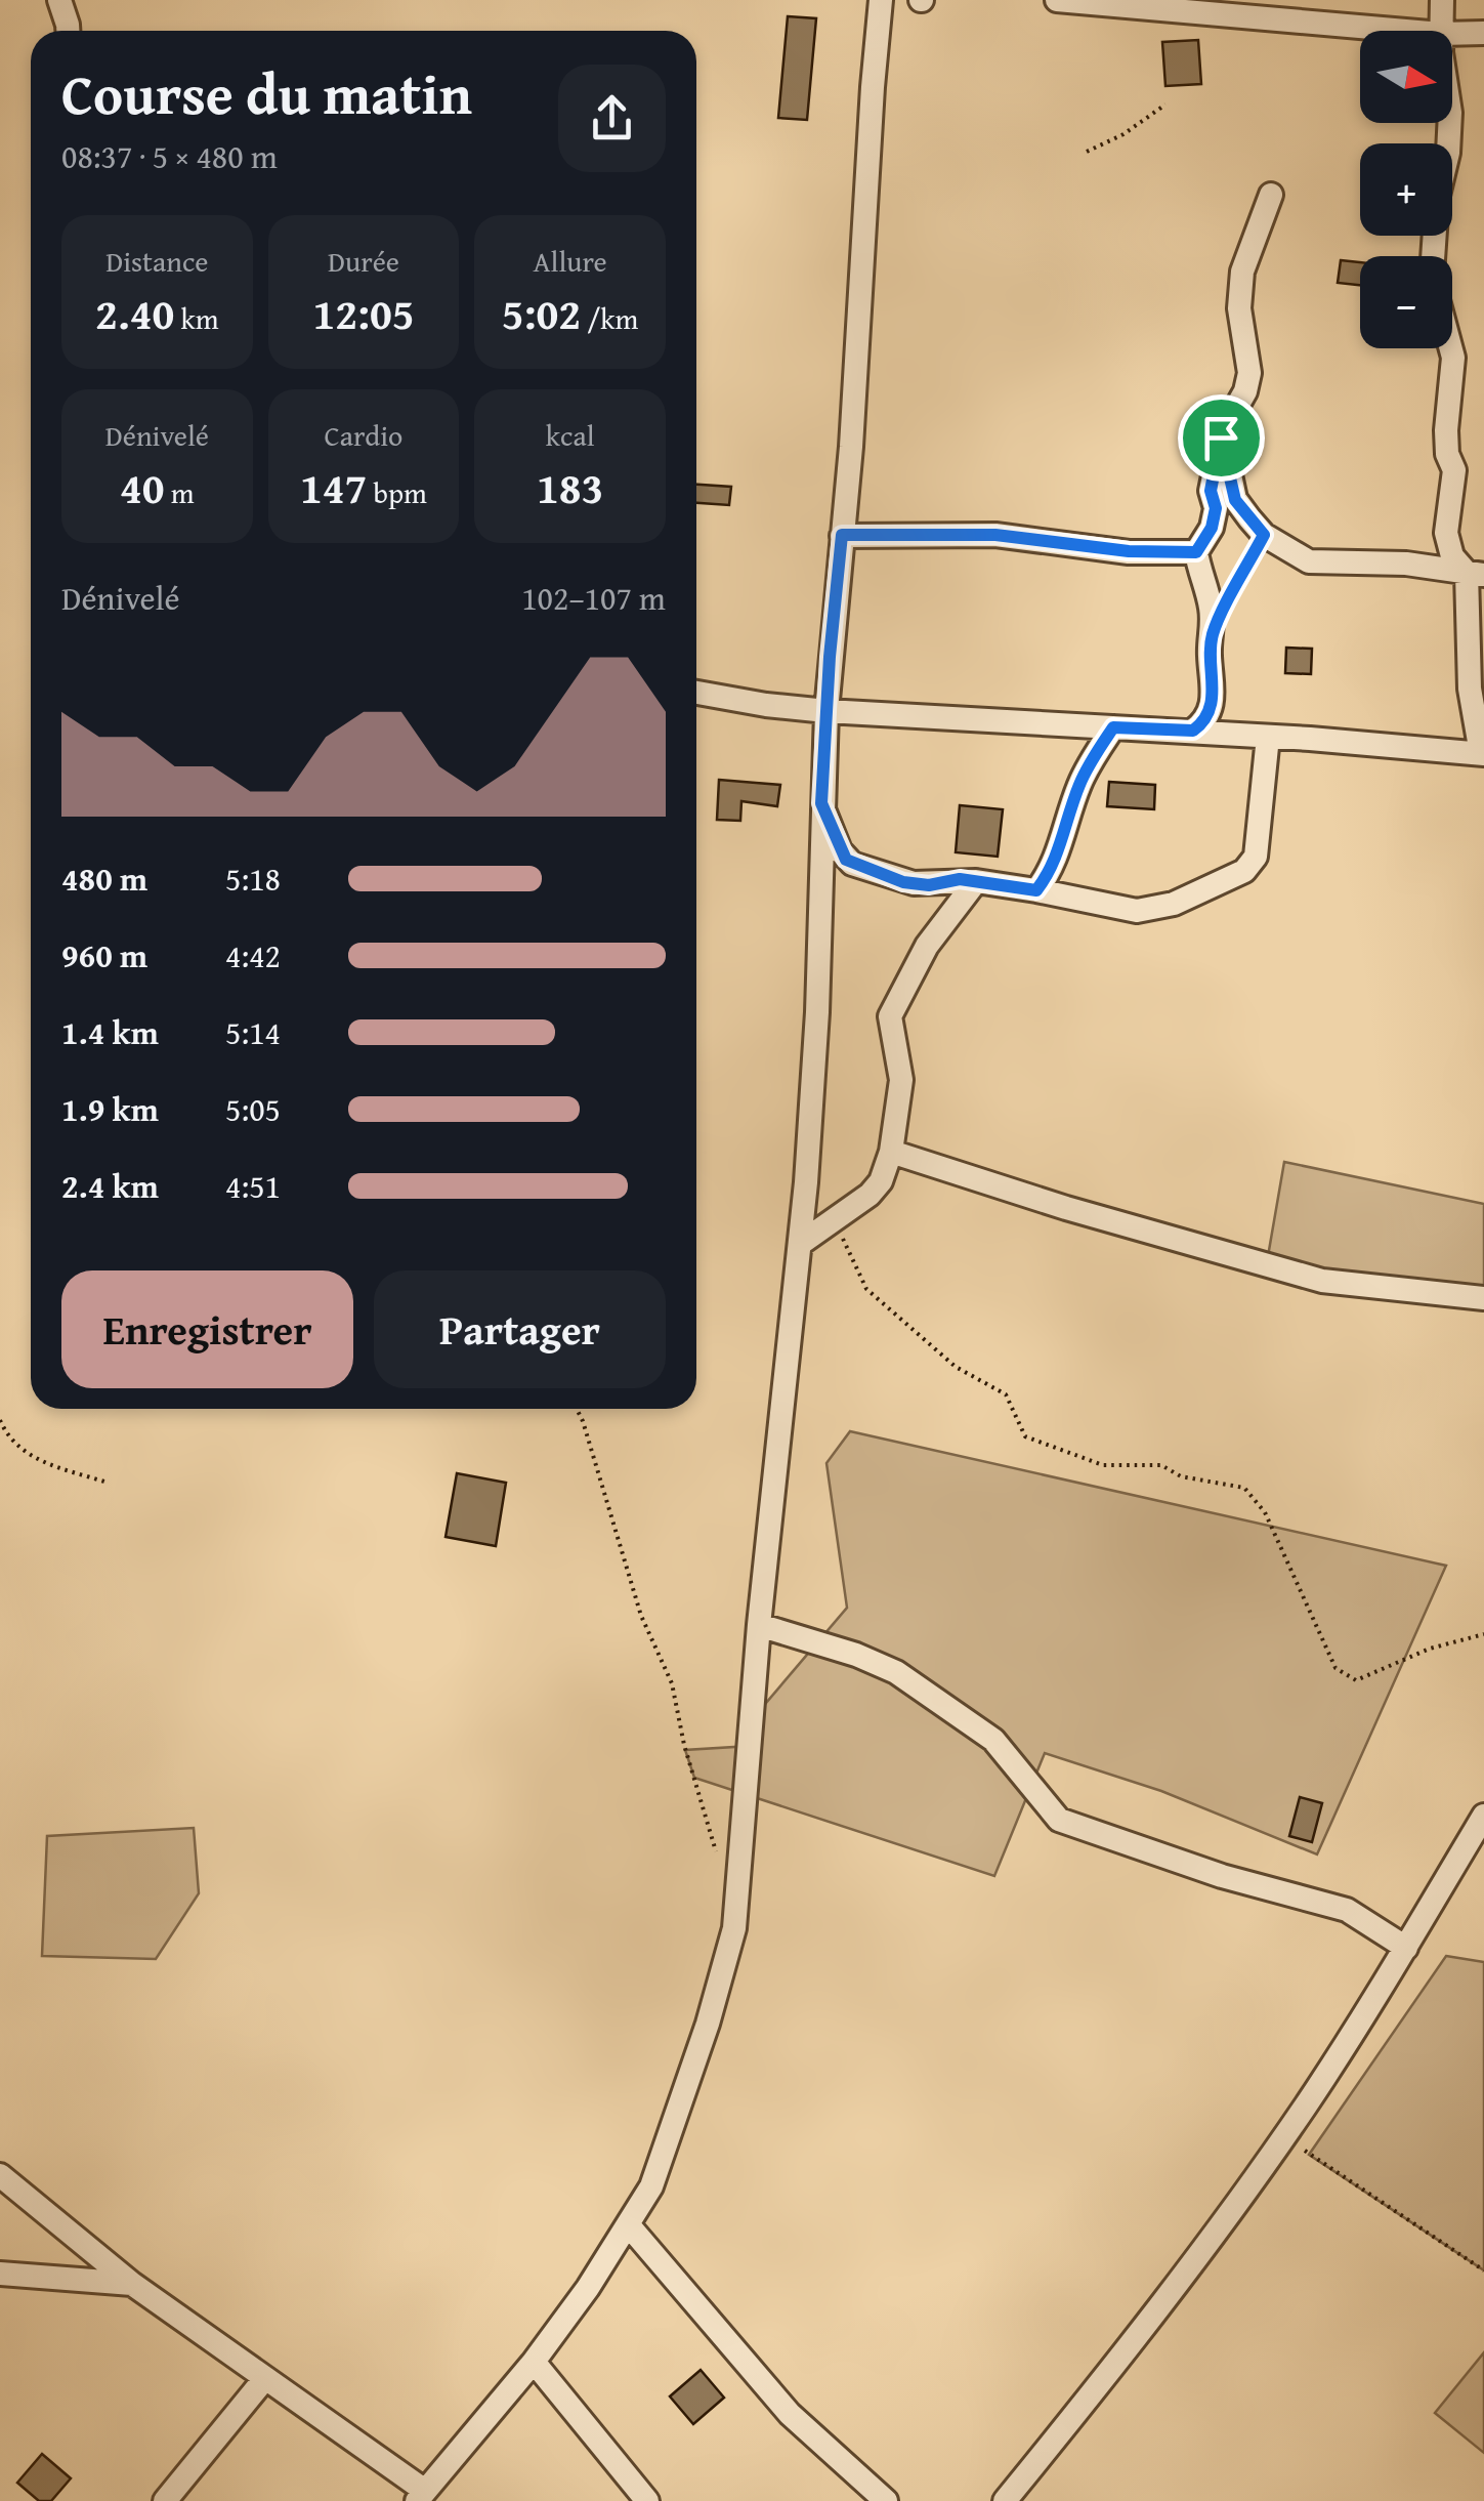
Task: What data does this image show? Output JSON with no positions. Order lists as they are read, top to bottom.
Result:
{
  "north": "right",
  "page": {
    "map_buttons": ["+", "−"],
    "heading": ["Course du matin", "08:37 · 5 × 480 m"],
    "stats": [
      ["Distance", "2.40 km"],
      ["Durée", "12:05"],
      ["Allure", "5:02 /km"],
      ["Dénivelé", "40 m"],
      ["Cardio", "147 bpm"],
      ["kcal", "183"]
    ],
    "chart": ["Dénivelé", "102–107 m"],
    "list": [
      {
        "name": "480 m",
        "note": "5:18"
      },
      {
        "name": "960 m",
        "note": "4:42"
      },
      {
        "name": "1.4 km",
        "note": "5:14"
      },
      {
        "name": "1.9 km",
        "note": "5:05"
      },
      {
        "name": "2.4 km",
        "note": "4:51"
      }
    ],
    "buttons": ["Enregistrer", "Partager"]
  }
}
